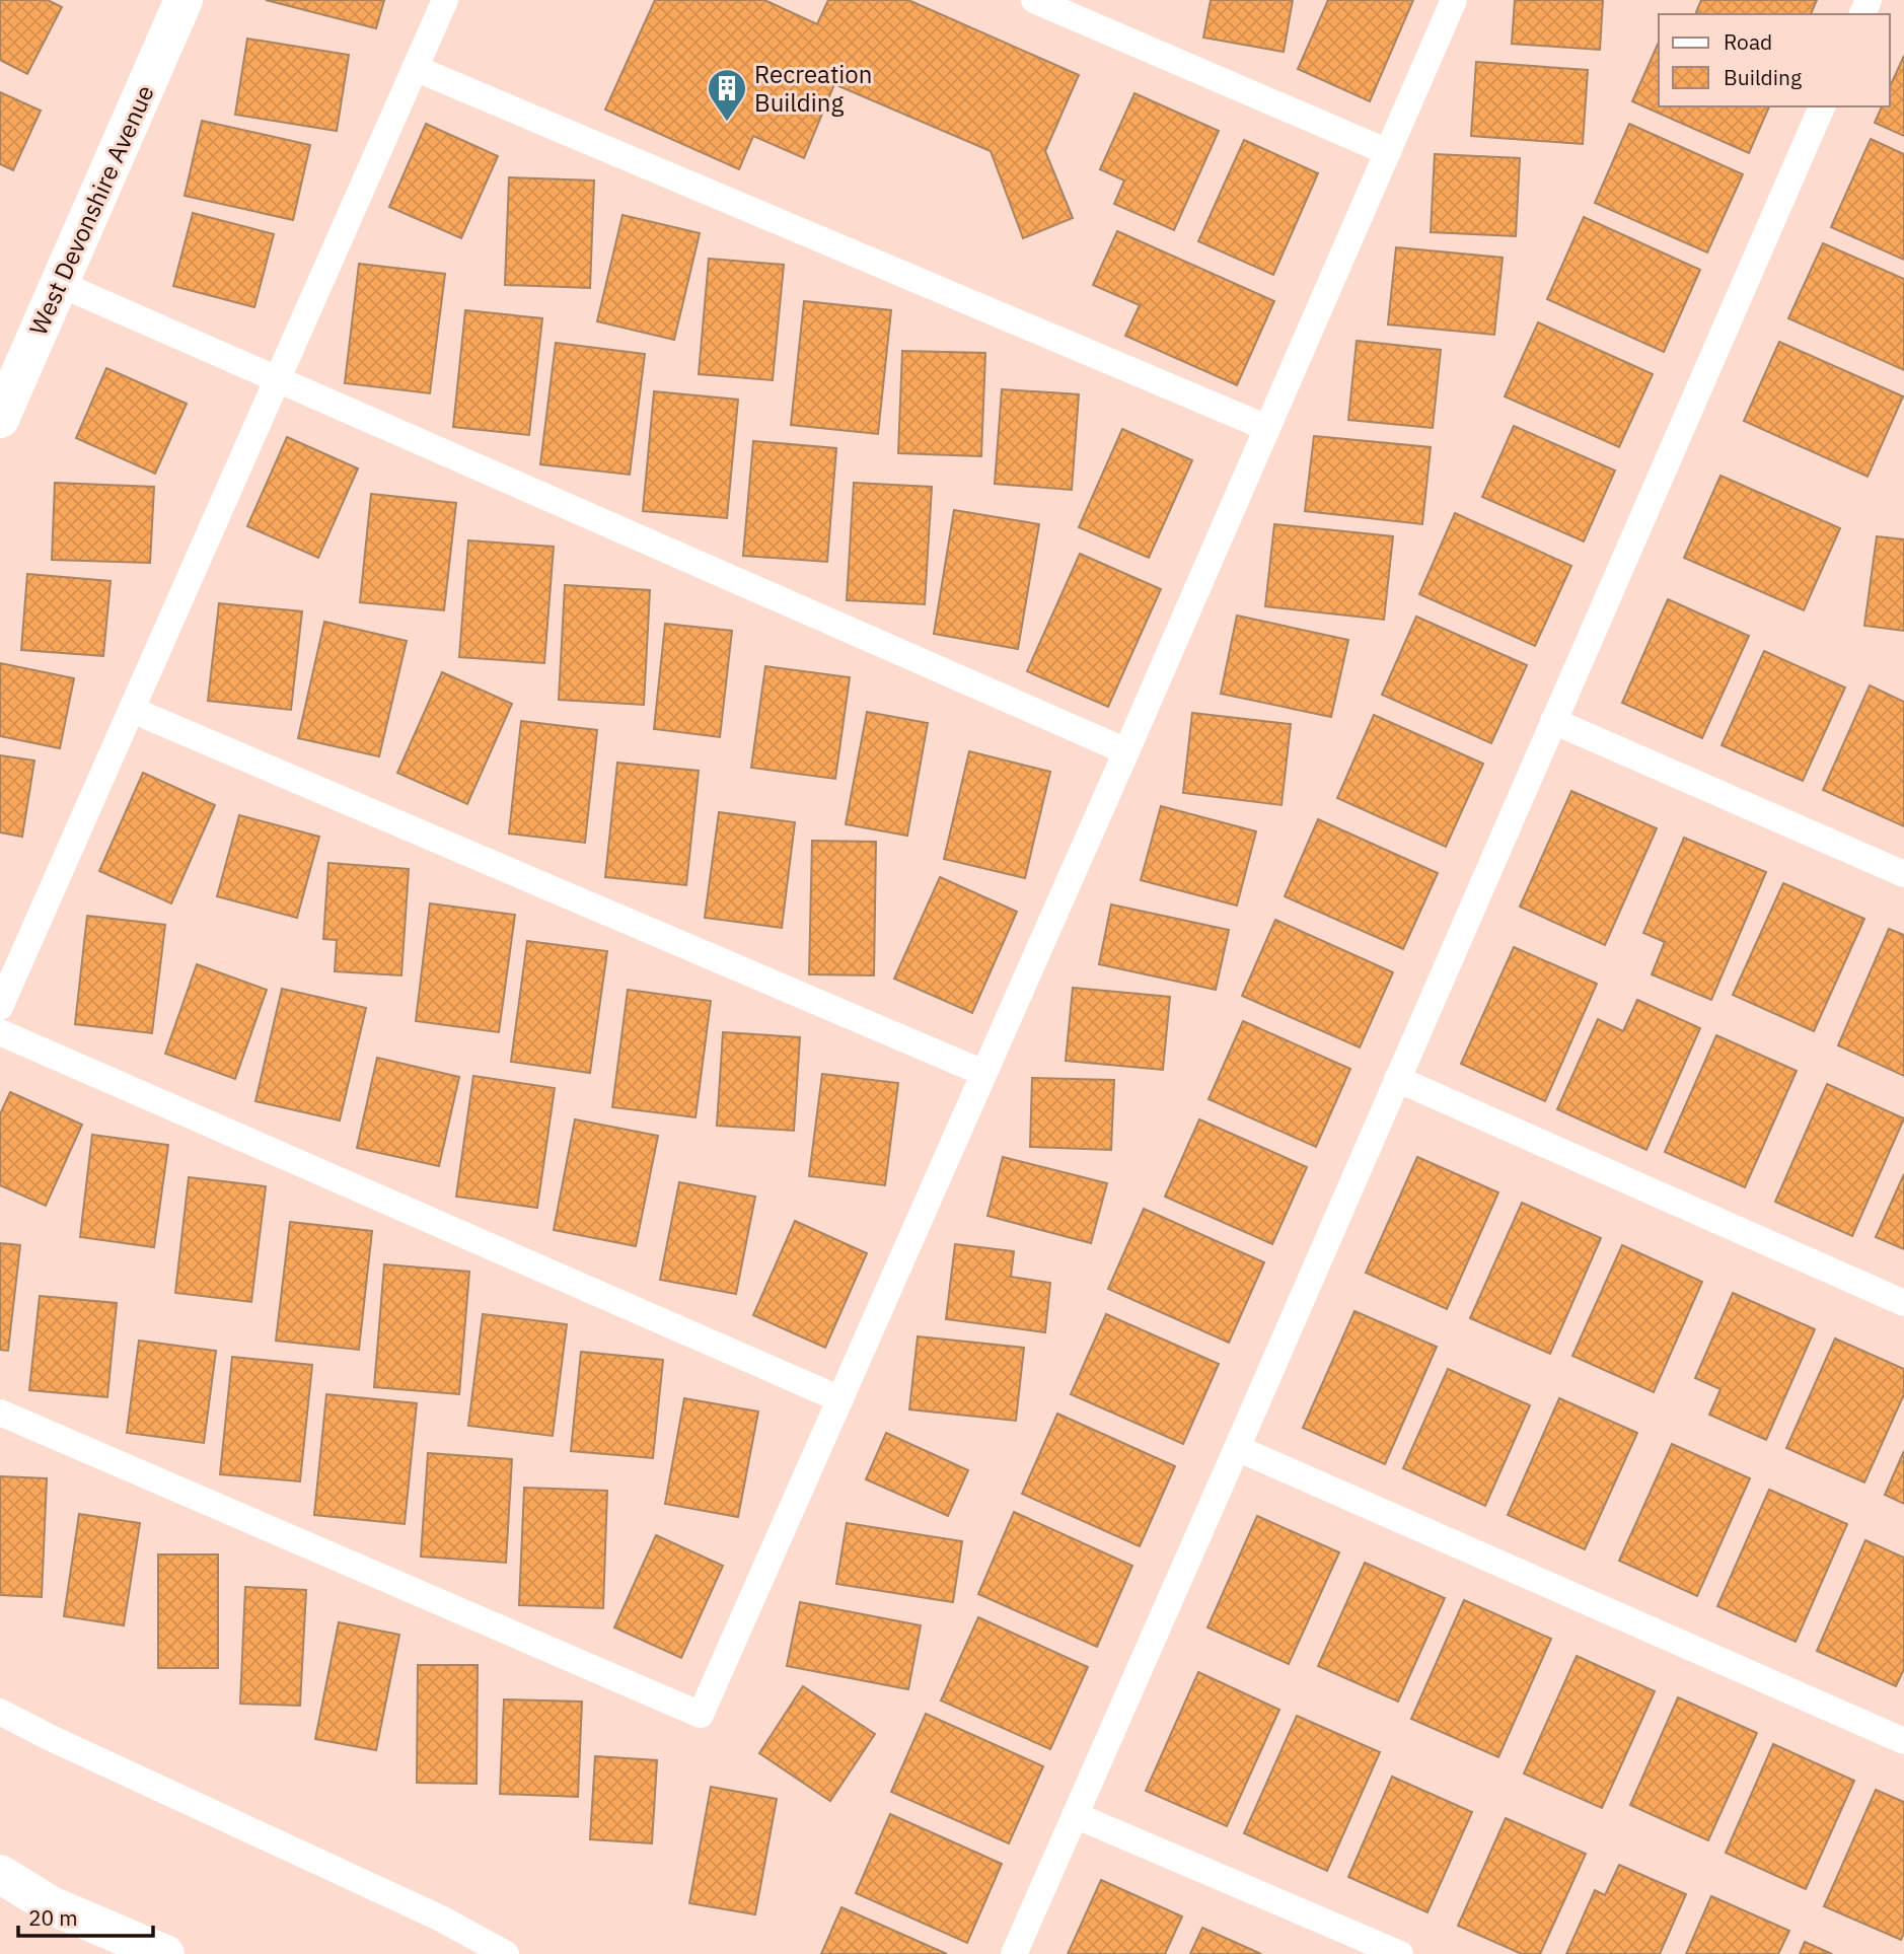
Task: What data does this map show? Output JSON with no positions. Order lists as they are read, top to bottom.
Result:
{
  "streets": {
    "street": ["West Devonshire Avenue"]
  },
  "places": {
    "building": ["Recreation Building"]
  },
  "legend": ["Road", "Building"],
  "scale_bar": "20 m"
}
